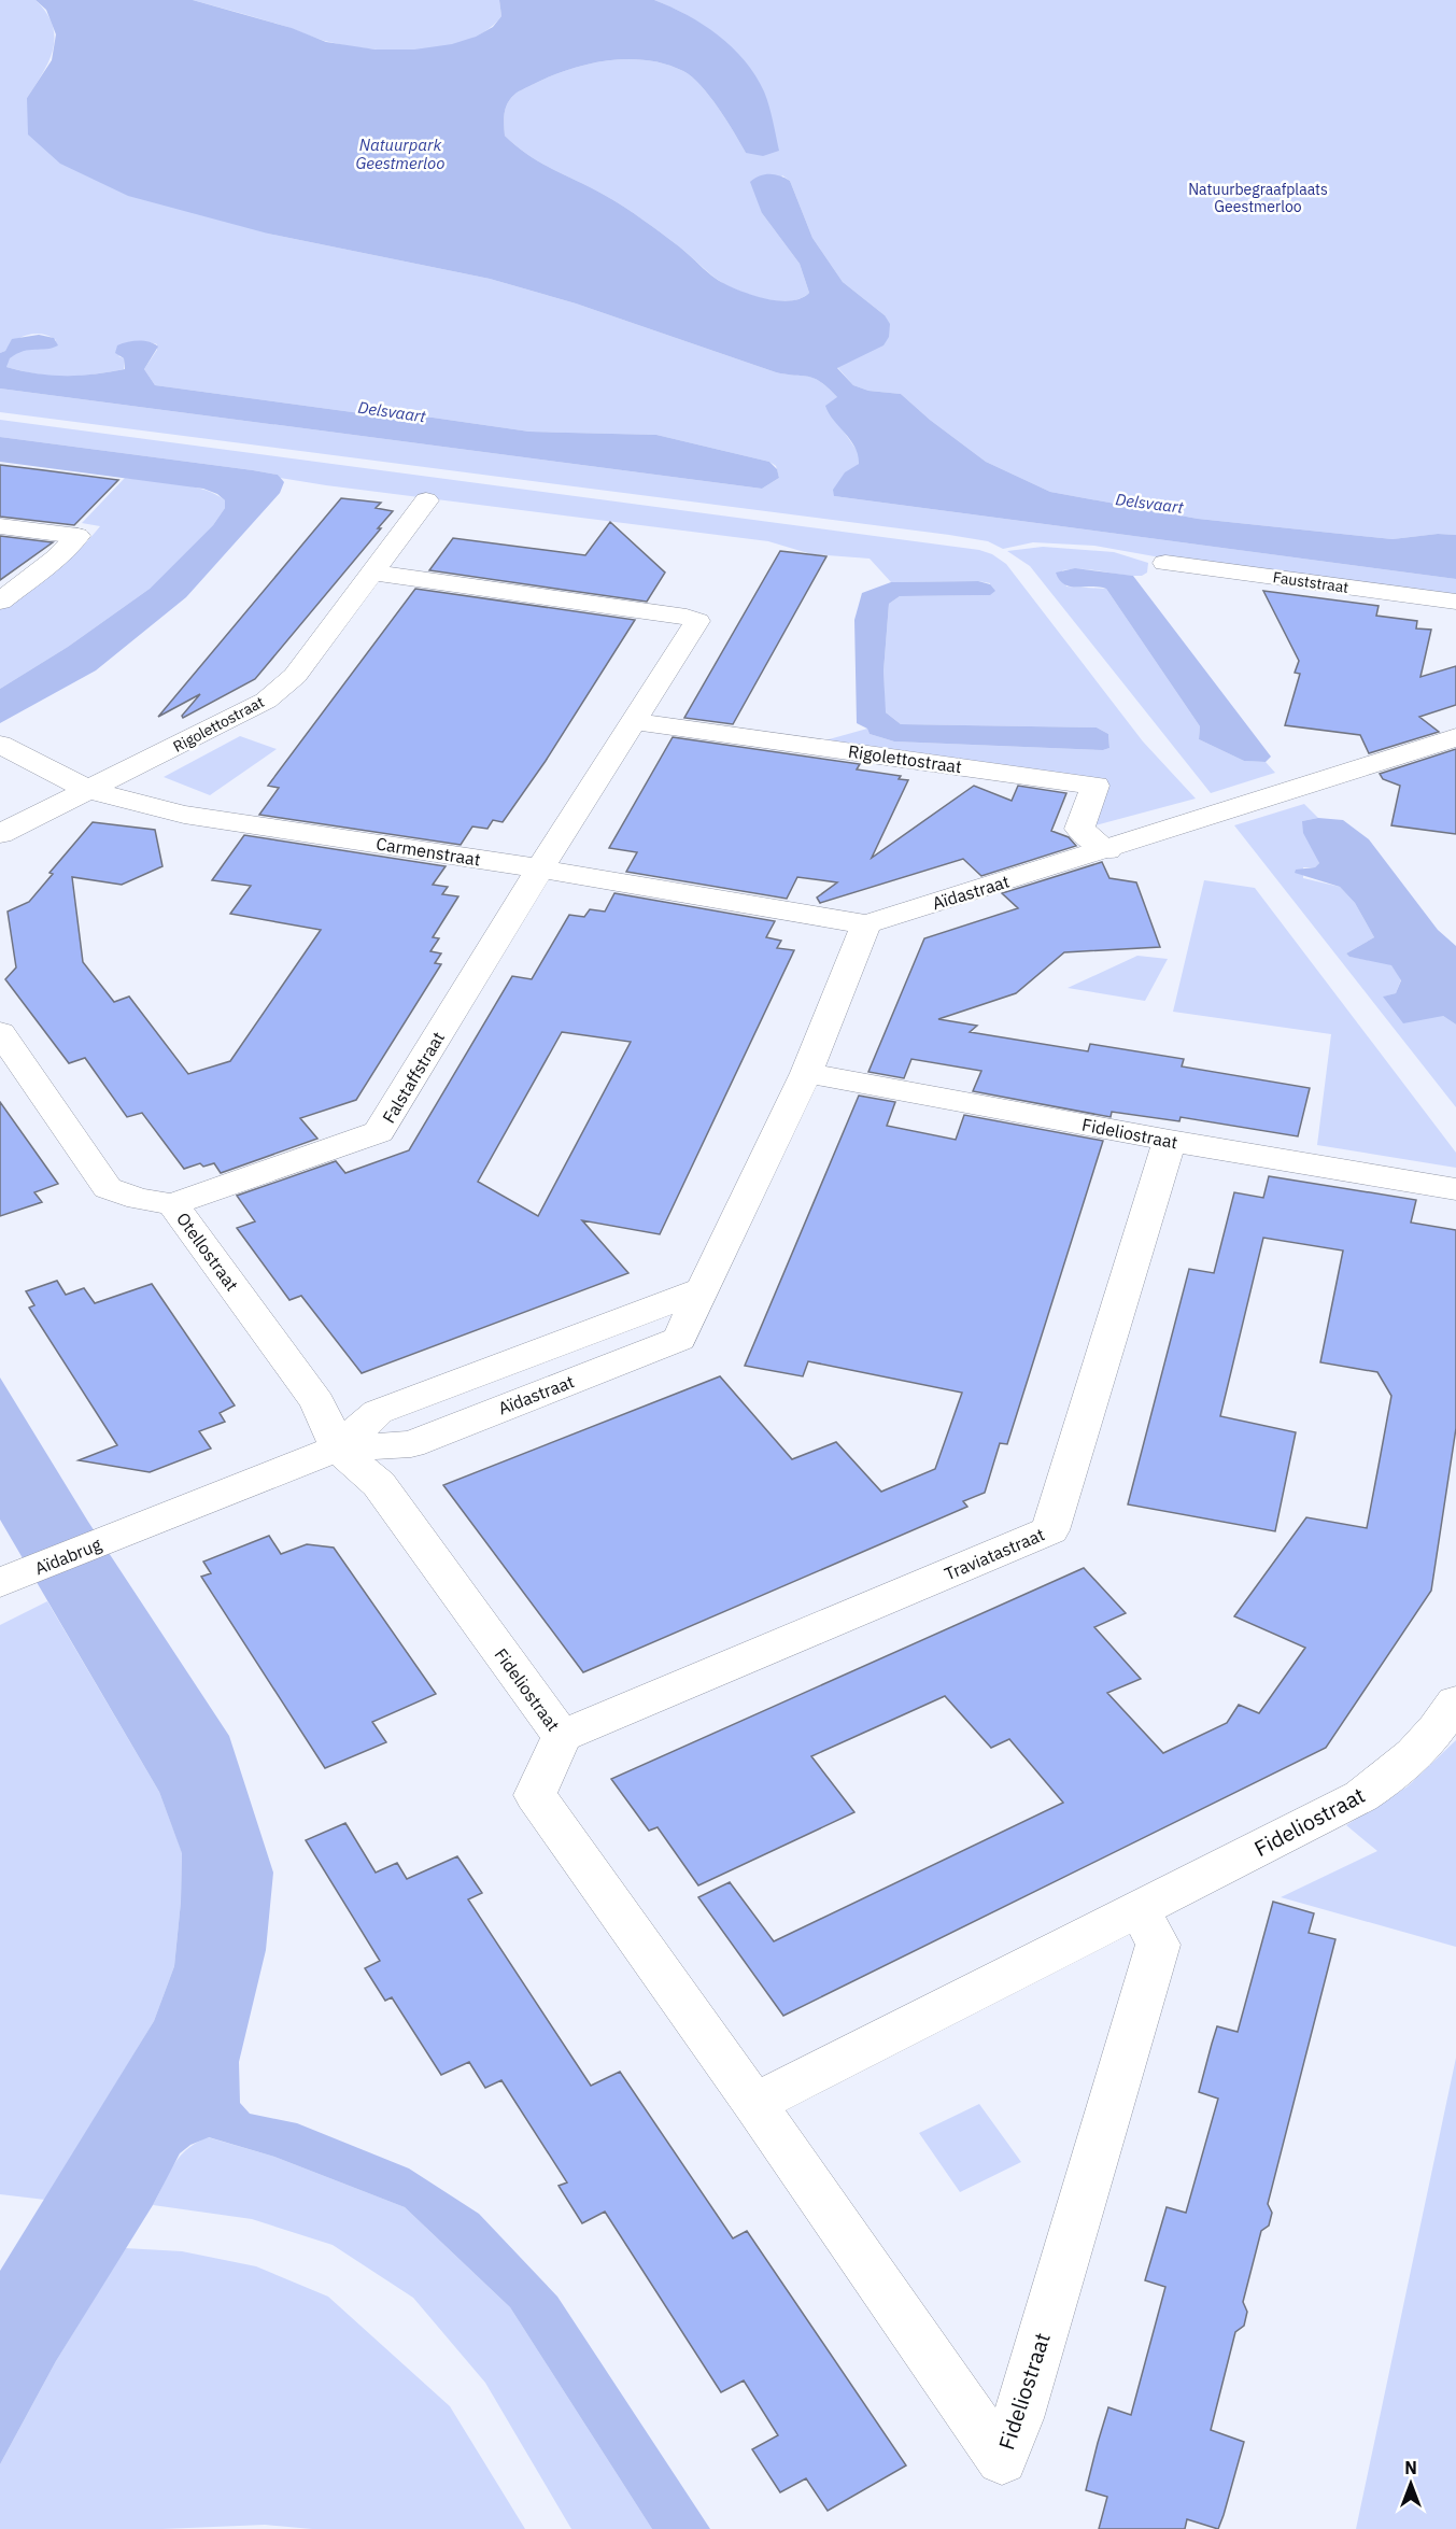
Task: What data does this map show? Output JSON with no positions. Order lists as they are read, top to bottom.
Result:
{
  "streets": {
    "street": [
      "Fauststraat",
      "Rigolettostraat",
      "Carmenstraat",
      "Aïdastraat",
      "Falstaffstraat",
      "Fideliostraat",
      "Otellostraat",
      "Traviatastraat",
      "Aïdabrug"
    ]
  },
  "crossings": [
    ["Rigolettostraat", "Carmenstraat"],
    ["Rigolettostraat", "Aïdastraat"],
    ["Carmenstraat", "Aïdastraat"],
    ["Carmenstraat", "Falstaffstraat"],
    ["Aïdastraat", "Fideliostraat"],
    ["Aïdastraat", "Otellostraat"],
    ["Aïdastraat", "Aïdabrug"],
    ["Falstaffstraat", "Otellostraat"],
    ["Fideliostraat", "Otellostraat"],
    ["Fideliostraat", "Traviatastraat"]
  ],
  "water": ["Natuurpark Geestmerloo", "Delsvaart"],
  "parks": ["Natuurbegraafplaats Geestmerloo"],
  "north": "top"
}
